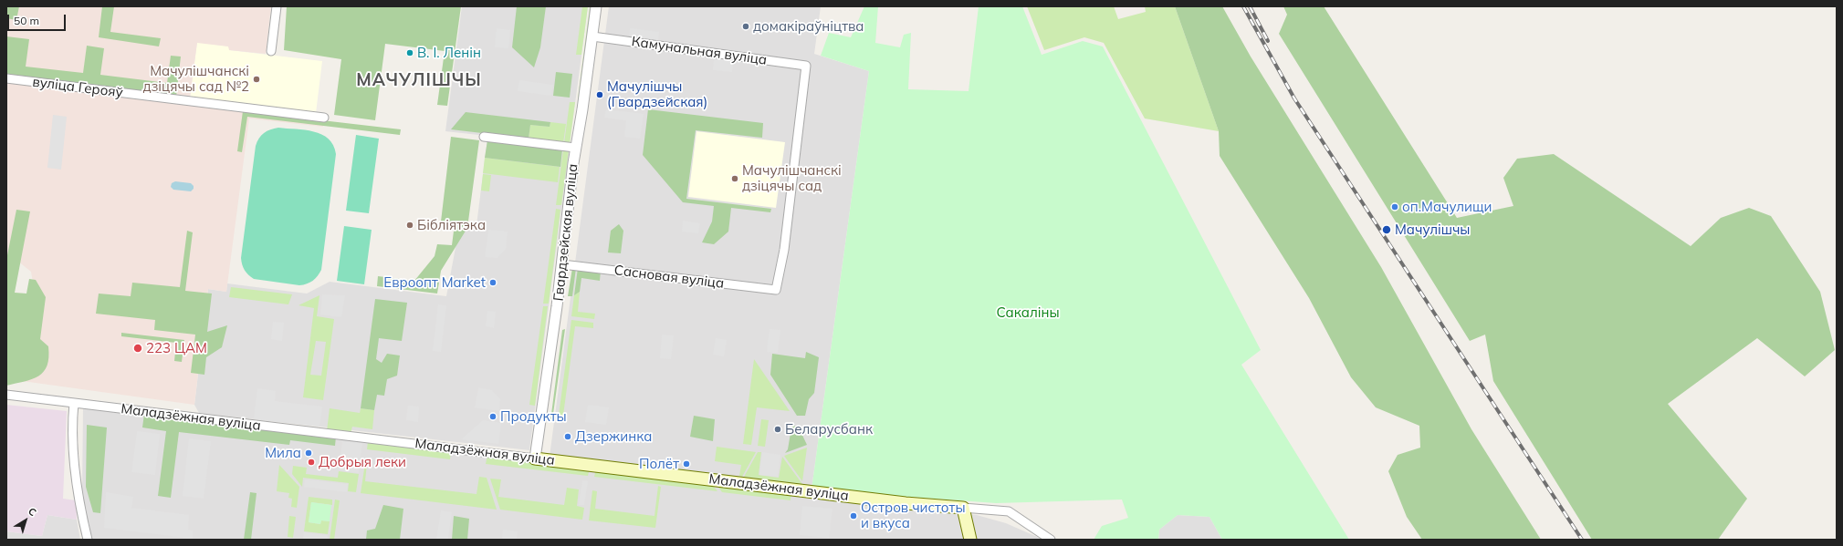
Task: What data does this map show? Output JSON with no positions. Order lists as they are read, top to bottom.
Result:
{
  "streets": {
    "main road": ["Маладзёжная вуліца"],
    "street": [
      "Камунальная вуліца",
      "вуліца Герояў",
      "Гвардзейская вуліца",
      "Сасновая вуліца"
    ]
  },
  "crossings": [
    ["Камунальная вуліца", "Гвардзейская вуліца"],
    ["Камунальная вуліца", "Сасновая вуліца"],
    ["Гвардзейская вуліца", "Сасновая вуліца"],
    ["Гвардзейская вуліца", "Маладзёжная вуліца"]
  ],
  "districts": ["МАЧУЛІШЧЫ"],
  "parks": ["Сакаліны"],
  "places": [
    "домакіраўніцтва",
    "В. І. Ленін",
    "Мачулішчанскі дзіцячы сад №2",
    "Мачулішчы (Гвардзейская)",
    "Мачулішчанскі дзіцячы сад",
    "оп.Мачулищи",
    "Бібліятэка",
    "Мачулішчы",
    "Евроопт Market",
    "223 ЦAM",
    "Продукты",
    "Беларусбанк",
    "Дзержинка",
    "Мила",
    "Добрыя леки",
    "Полёт",
    "Остров чистоты и вкуса"
  ],
  "scale_bar": "50 m",
  "north": "top right"
}
